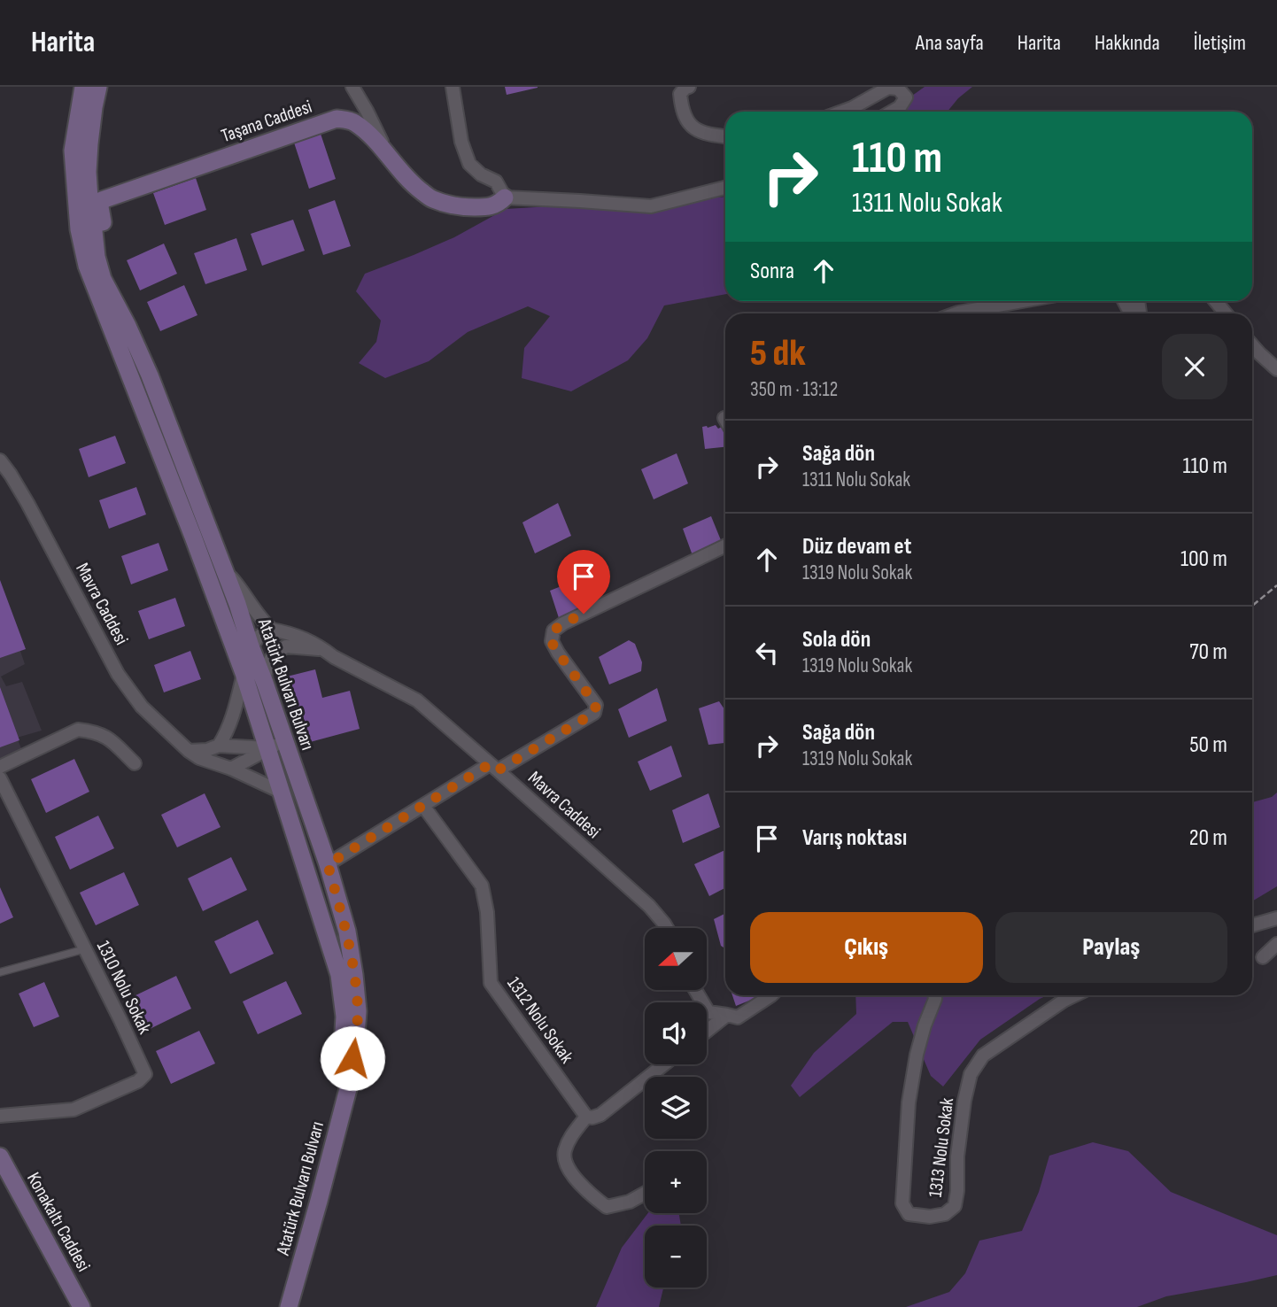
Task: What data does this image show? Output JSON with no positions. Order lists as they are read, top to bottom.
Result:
{
  "streets": {
    "street": [
      "Taşana Caddesi",
      "Mavra Caddesi",
      "Atatürk Bulvarı Bulvarı",
      "1310 Nolu Sokak",
      "1312 Nolu Sokak",
      "1313 Nolu Sokak",
      "Konakaltı Caddesi"
    ]
  },
  "crossings": [
    ["Taşana Caddesi", "Atatürk Bulvarı Bulvarı"],
    ["Mavra Caddesi", "Atatürk Bulvarı Bulvarı"]
  ],
  "north": "left",
  "page": {
    "header": "Harita",
    "nav": [
      "Ana sayfa",
      "Harita",
      "Hakkında",
      "İletişim"
    ],
    "turn": ["110 m", "1311 Nolu Sokak"],
    "then": "Sonra",
    "heading": ["5 dk", "350 m · 13:12"],
    "list": [
      {
        "name": "Sağa dön",
        "note": "1311 Nolu Sokak",
        "value": "110 m"
      },
      {
        "name": "Düz devam et",
        "note": "1319 Nolu Sokak",
        "value": "100 m"
      },
      {
        "name": "Sola dön",
        "note": "1319 Nolu Sokak",
        "value": "70 m"
      },
      {
        "name": "Sağa dön",
        "note": "1319 Nolu Sokak",
        "value": "50 m"
      },
      {
        "name": "Varış noktası",
        "value": "20 m"
      }
    ],
    "buttons": ["Çıkış", "Paylaş"],
    "map_buttons": ["+", "−"]
  }
}
